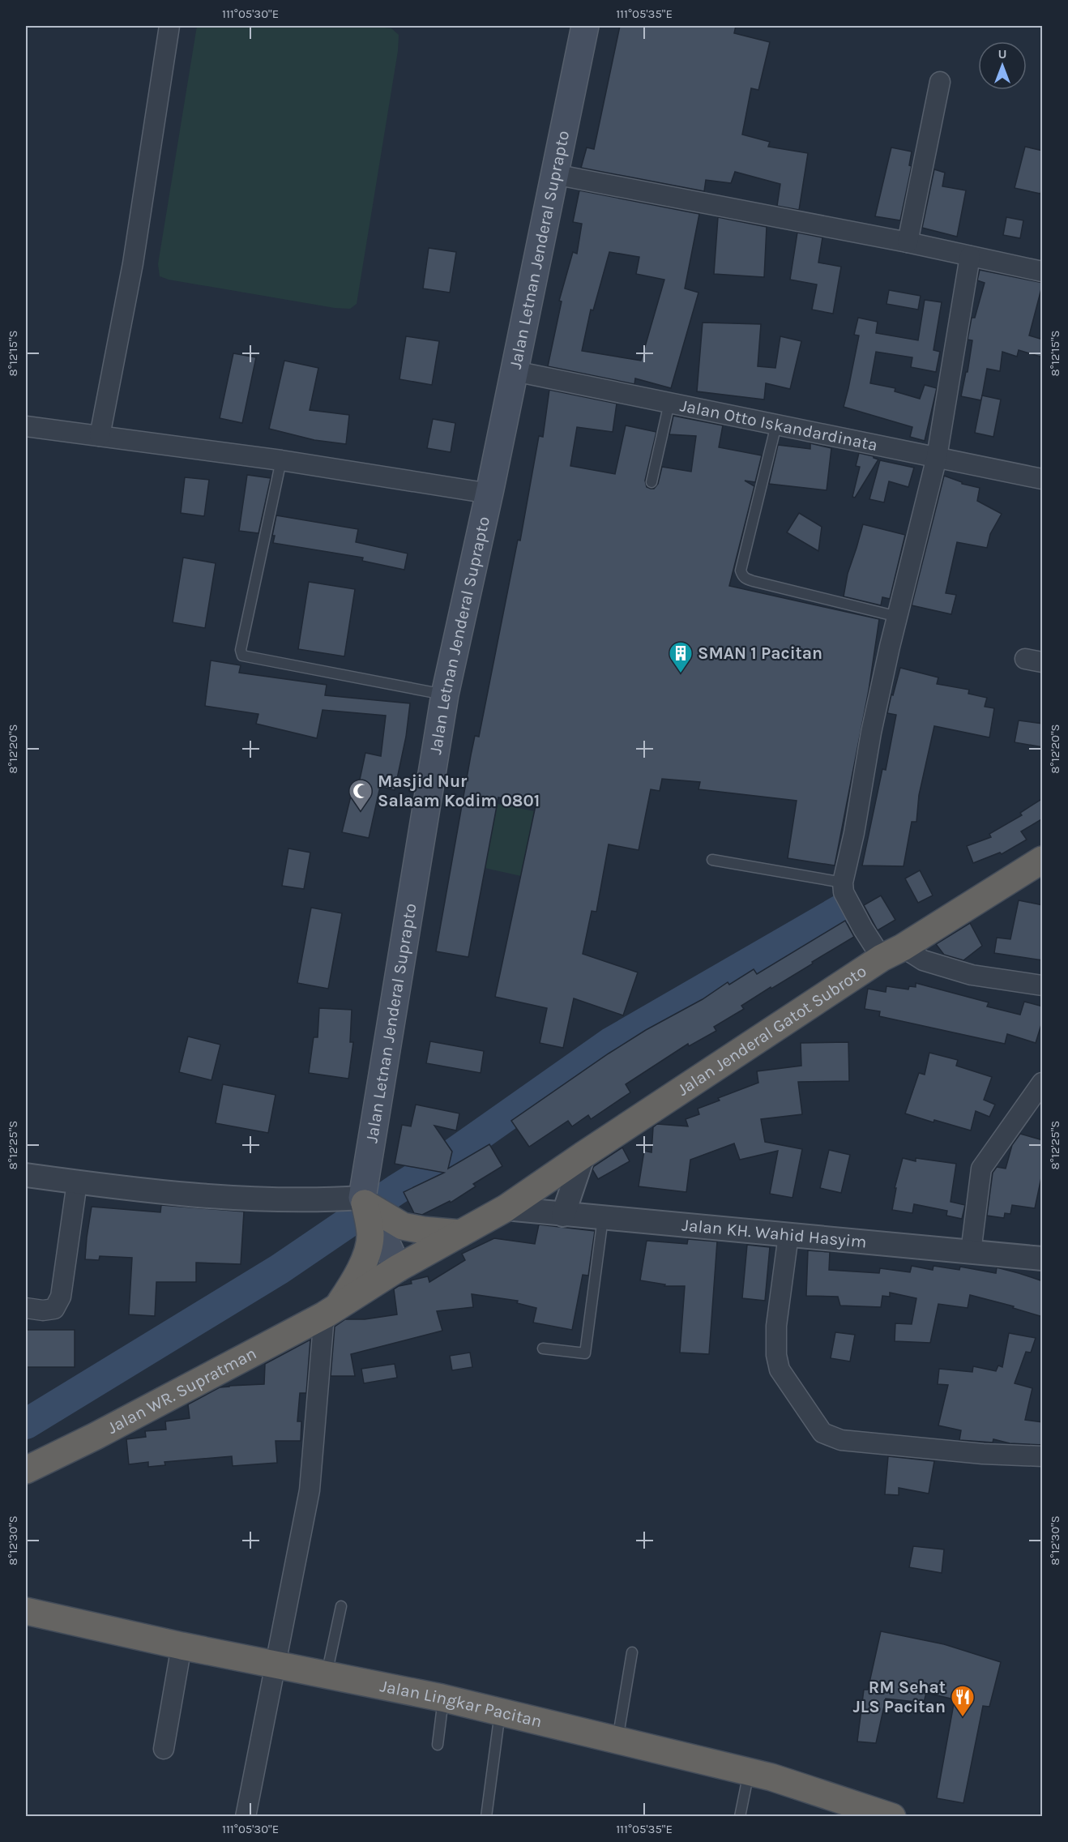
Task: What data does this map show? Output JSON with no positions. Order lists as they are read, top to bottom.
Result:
{
  "streets": {
    "highway": ["Jalan Jenderal Gatot Subroto", "Jalan WR. Supratman", "Jalan Lingkar Pacitan"],
    "main road": ["Jalan Letnan Jenderal Suprapto"],
    "street": ["Jalan Otto Iskandardinata", "Jalan KH. Wahid Hasyim"]
  },
  "crossings": [
    ["Jalan Letnan Jenderal Suprapto", "Jalan Otto Iskandardinata"],
    ["Jalan Jenderal Gatot Subroto", "Jalan KH. Wahid Hasyim"],
    ["Jalan Jenderal Gatot Subroto", "Jalan WR. Supratman"]
  ],
  "places": {
    "building": ["SMAN 1 Pacitan"],
    "mosque": ["Masjid Nur Salaam Kodim 0801"],
    "restaurant": ["RM Sehat JLS Pacitan"]
  },
  "north": "top",
  "coordinates": [
    "111°05'30\"E",
    "111°05'35\"E",
    "8°12'15\"S",
    "8°12'20\"S",
    "8°12'25\"S",
    "8°12'30\"S"
  ]
}
